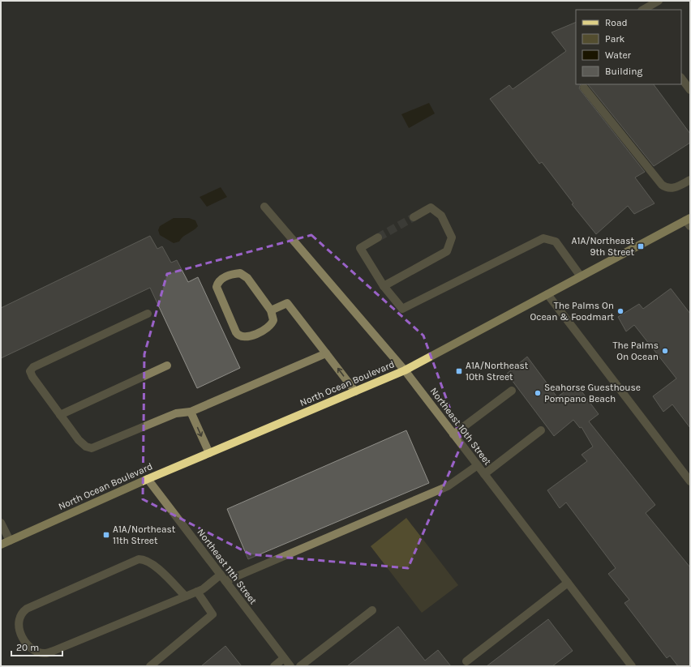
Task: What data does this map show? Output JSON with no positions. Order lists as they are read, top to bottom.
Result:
{
  "streets": {
    "main road": ["North Ocean Boulevard"],
    "street": ["Northeast 10th Street", "Northeast 11th Street"]
  },
  "crossings": [
    ["North Ocean Boulevard", "Northeast 10th Street"],
    ["North Ocean Boulevard", "Northeast 11th Street"]
  ],
  "places": {
    "transit": ["A1A/Northeast 9th Street", "A1A/Northeast 10th Street", "A1A/Northeast 11th Street"],
    "other": ["The Palms On Ocean & Foodmart", "The Palms On Ocean", "Seahorse Guesthouse Pompano Beach"]
  },
  "legend": [
    "Road",
    "Park",
    "Water",
    "Building"
  ],
  "scale_bar": "20 m"
}
